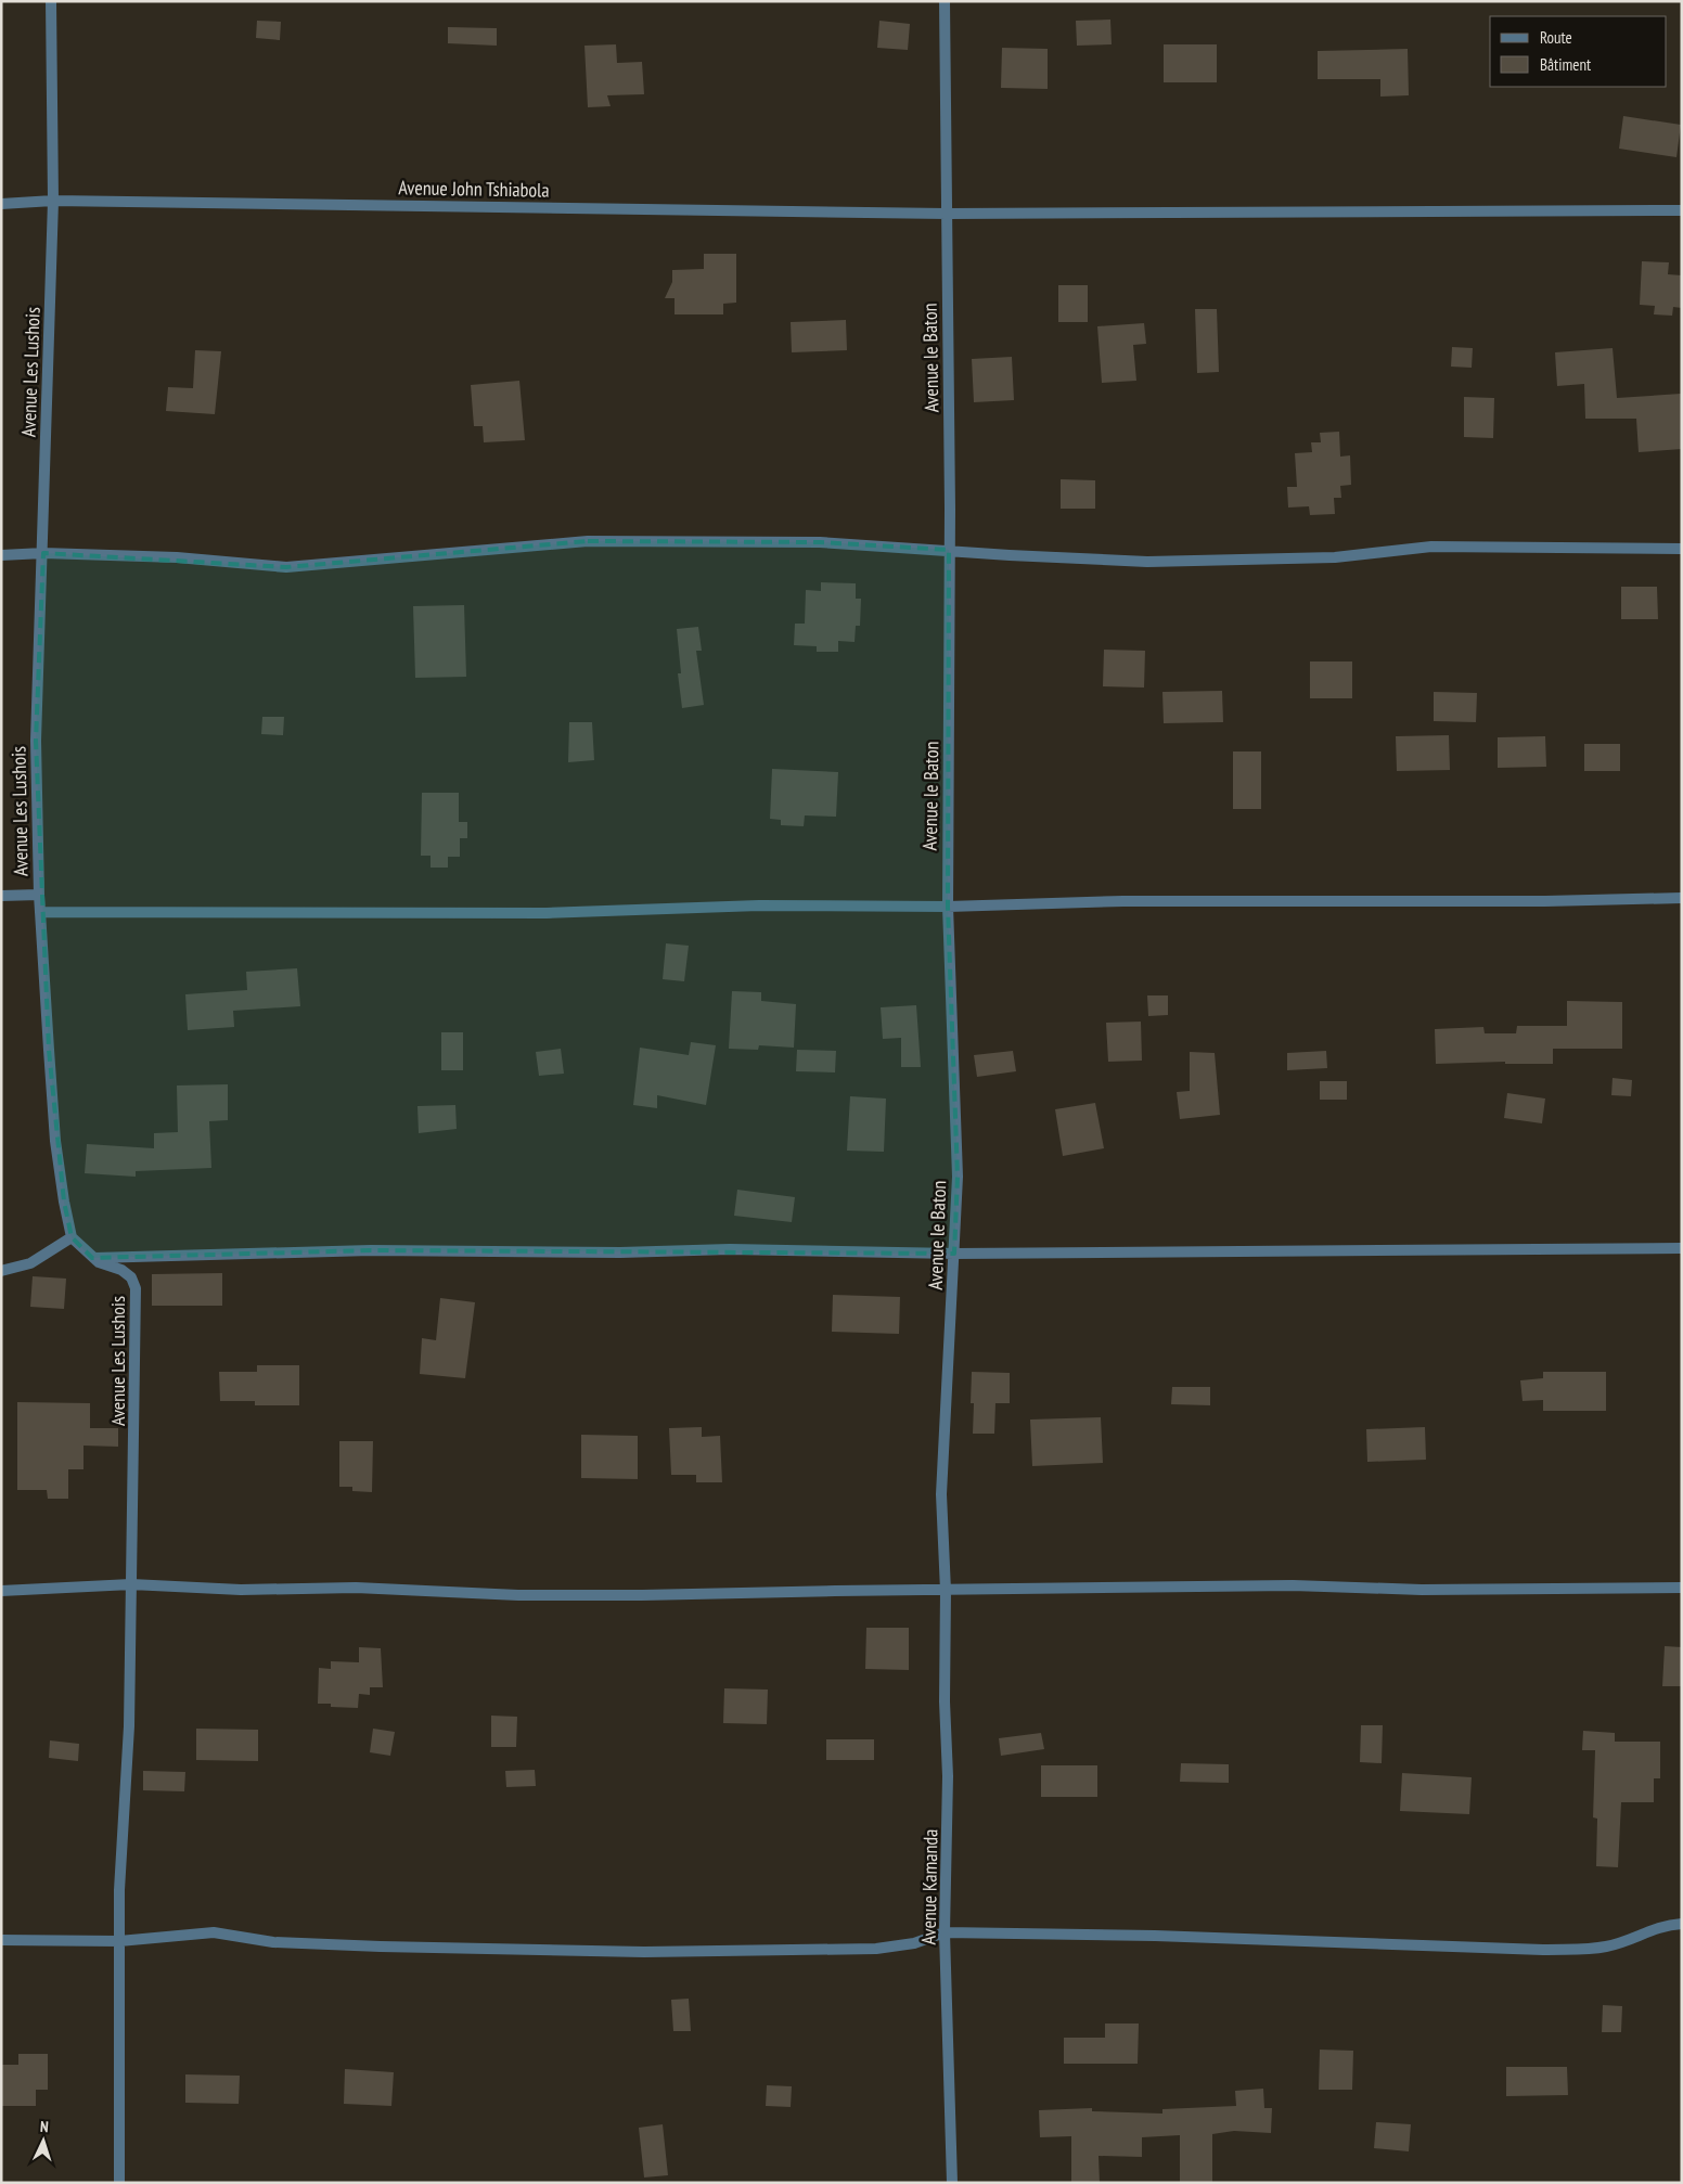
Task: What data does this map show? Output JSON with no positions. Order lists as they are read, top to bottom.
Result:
{
  "streets": {
    "street": [
      "Avenue John Tshiabola",
      "Avenue le Baton",
      "Avenue Les Lushois",
      "Avenue Kamanda"
    ]
  },
  "crossings": [
    ["Avenue John Tshiabola", "Avenue le Baton"],
    ["Avenue John Tshiabola", "Avenue Les Lushois"],
    ["Avenue le Baton", "Avenue Kamanda"]
  ],
  "legend": ["Route", "Bâtiment"],
  "north": "top"
}
